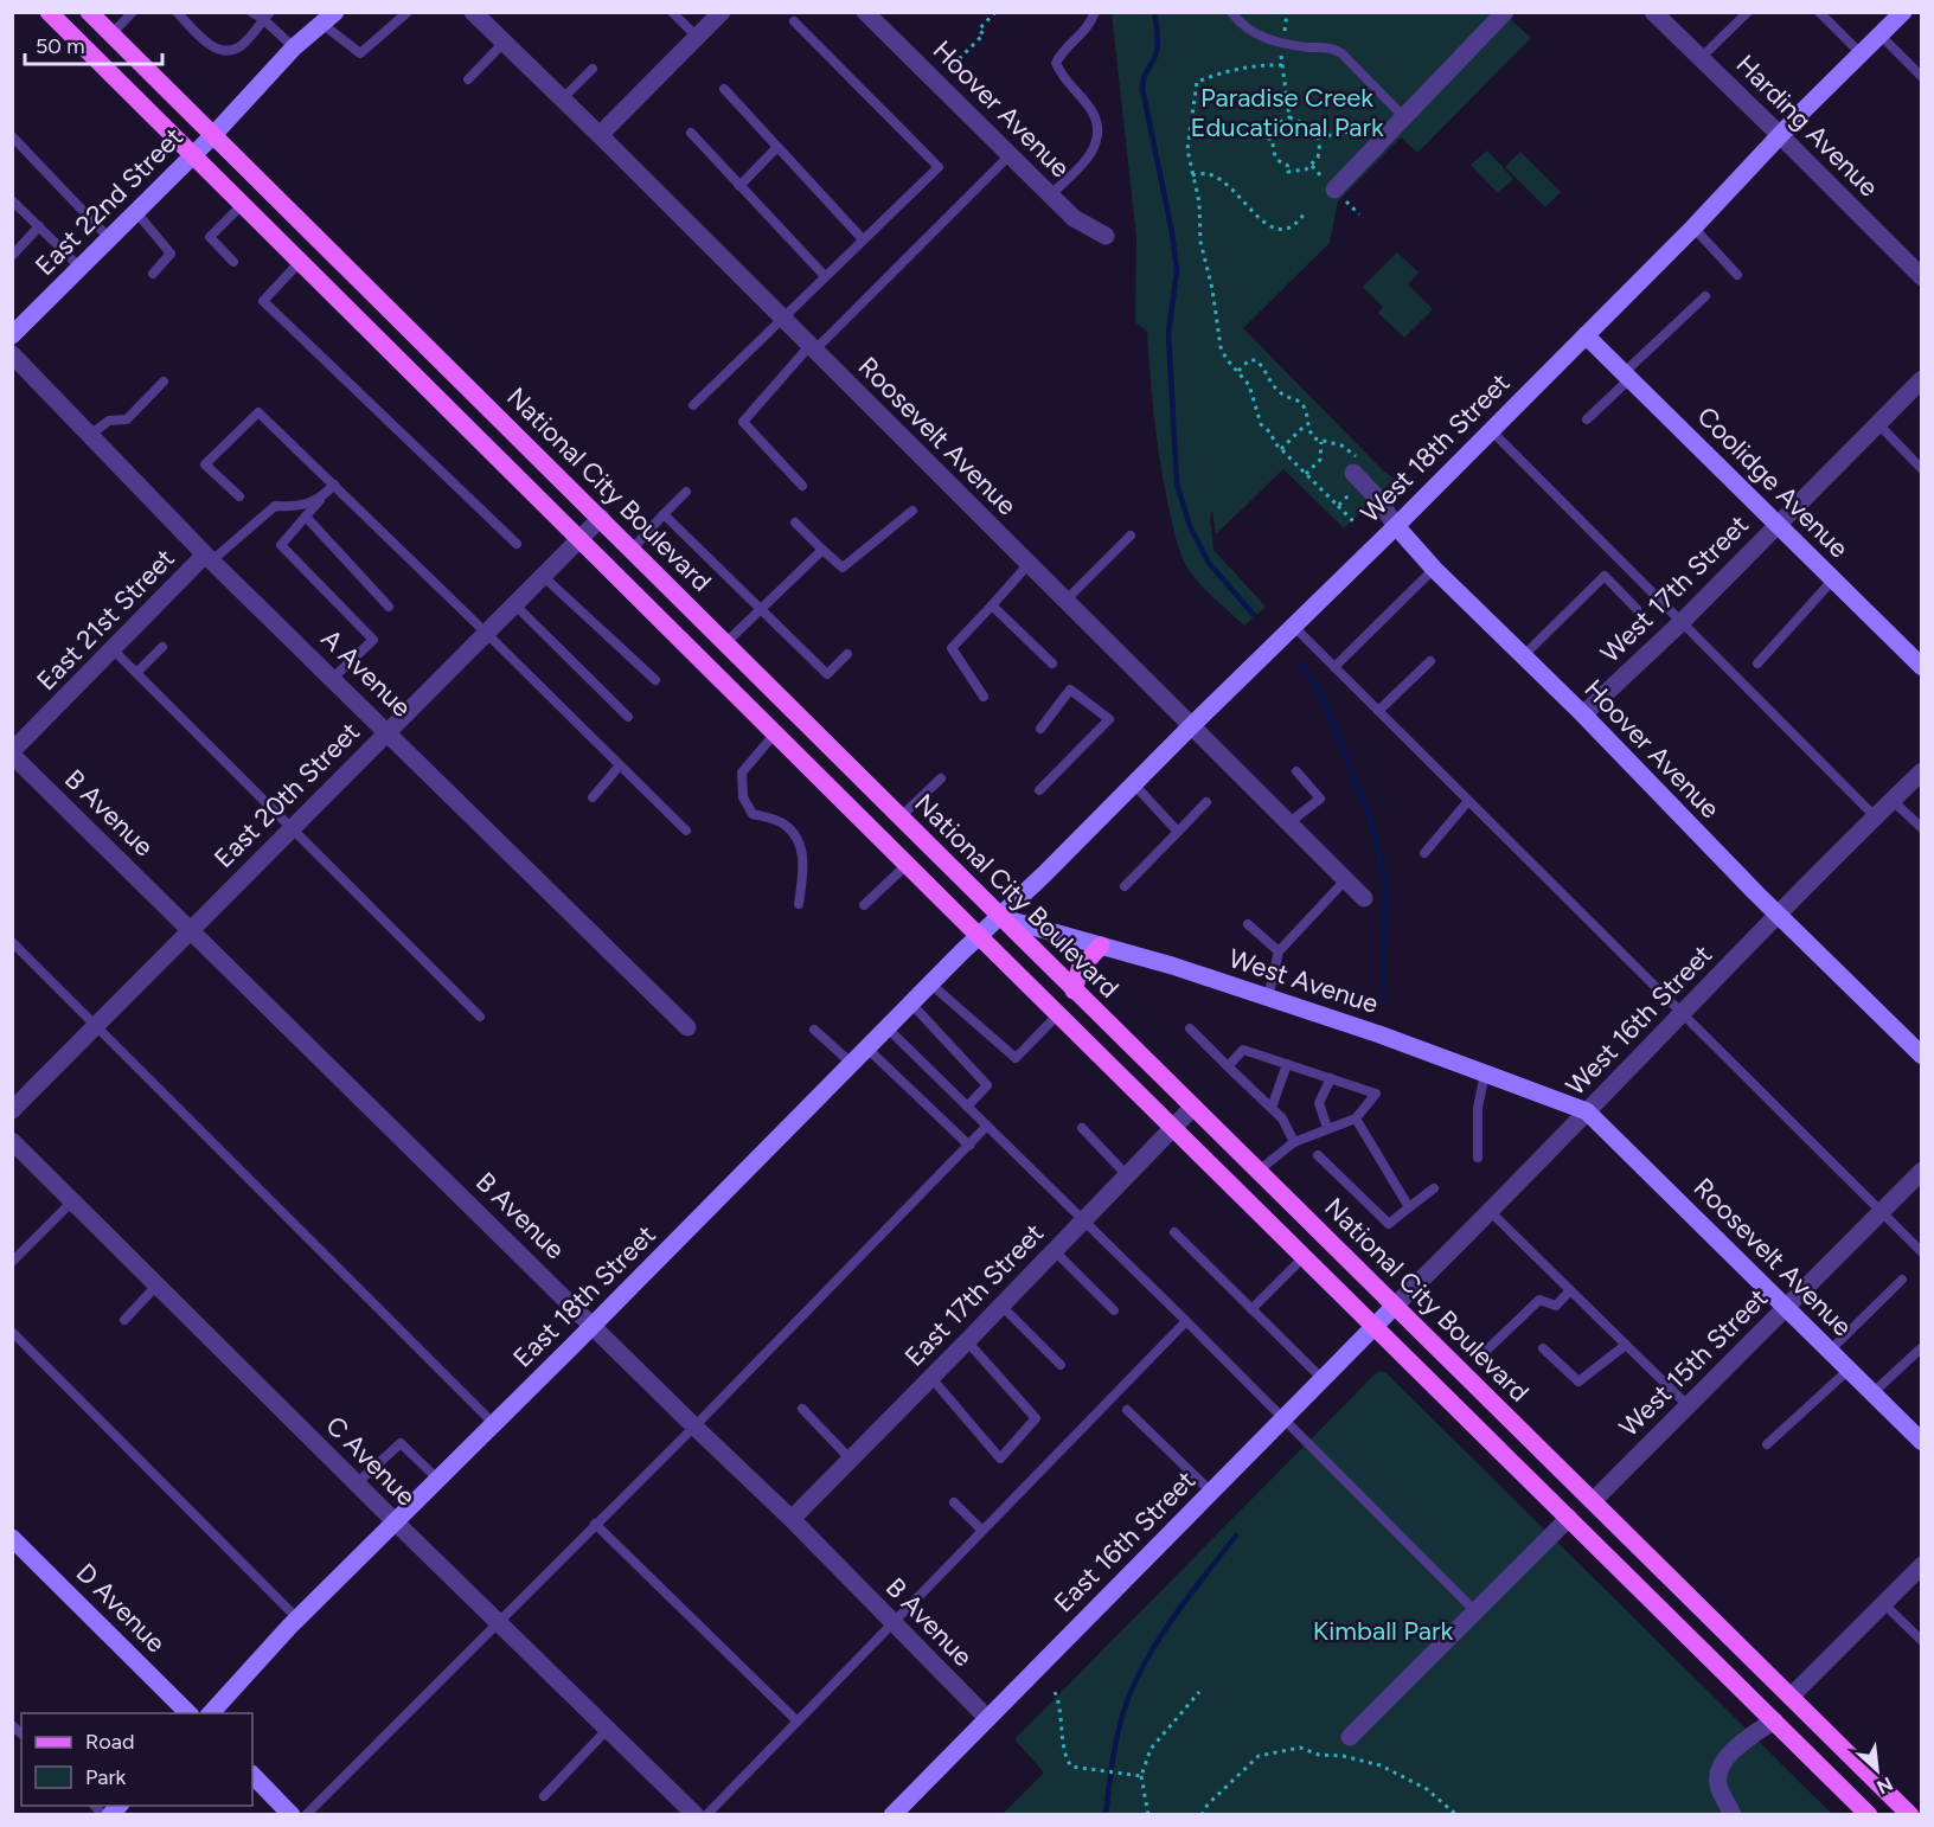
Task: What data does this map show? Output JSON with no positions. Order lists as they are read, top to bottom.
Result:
{
  "streets": {
    "main road": ["National City Boulevard"],
    "street": [
      "Hoover Avenue",
      "Harding Avenue",
      "East 22nd Street",
      "Roosevelt Avenue",
      "West 18th Street",
      "Coolidge Avenue",
      "West 17th Street",
      "East 21st Street",
      "A Avenue",
      "East 20th Street",
      "B Avenue",
      "West Avenue",
      "West 16th Street",
      "East 17th Street",
      "East 18th Street",
      "West 15th Street",
      "C Avenue",
      "East 16th Street",
      "D Avenue"
    ]
  },
  "crossings": [
    ["Hoover Avenue", "West 18th Street"],
    ["Hoover Avenue", "West 17th Street"],
    ["Hoover Avenue", "West 16th Street"],
    ["Harding Avenue", "West 18th Street"],
    ["East 22nd Street", "National City Boulevard"],
    ["Roosevelt Avenue", "West 18th Street"],
    ["Roosevelt Avenue", "West Avenue"],
    ["Roosevelt Avenue", "West 16th Street"],
    ["Roosevelt Avenue", "West 15th Street"],
    ["West 18th Street", "Coolidge Avenue"],
    ["West 18th Street", "National City Boulevard"],
    ["West 18th Street", "West Avenue"],
    ["West 18th Street", "East 18th Street"],
    ["Coolidge Avenue", "West 17th Street"],
    ["National City Boulevard", "East 20th Street"],
    ["National City Boulevard", "West Avenue"],
    ["National City Boulevard", "West 16th Street"],
    ["National City Boulevard", "East 17th Street"],
    ["National City Boulevard", "East 18th Street"],
    ["National City Boulevard", "West 15th Street"],
    ["National City Boulevard", "East 16th Street"],
    ["East 21st Street", "A Avenue"],
    ["East 21st Street", "B Avenue"],
    ["A Avenue", "East 20th Street"],
    ["East 20th Street", "B Avenue"],
    ["B Avenue", "East 17th Street"],
    ["B Avenue", "East 18th Street"],
    ["B Avenue", "East 16th Street"],
    ["West Avenue", "West 16th Street"],
    ["West Avenue", "East 18th Street"],
    ["West 16th Street", "East 16th Street"],
    ["East 18th Street", "C Avenue"]
  ],
  "parks": ["Paradise Creek Educational Park", "Kimball Park"],
  "legend": ["Road", "Park"],
  "scale_bar": "50 m",
  "north": "bottom right"
}
